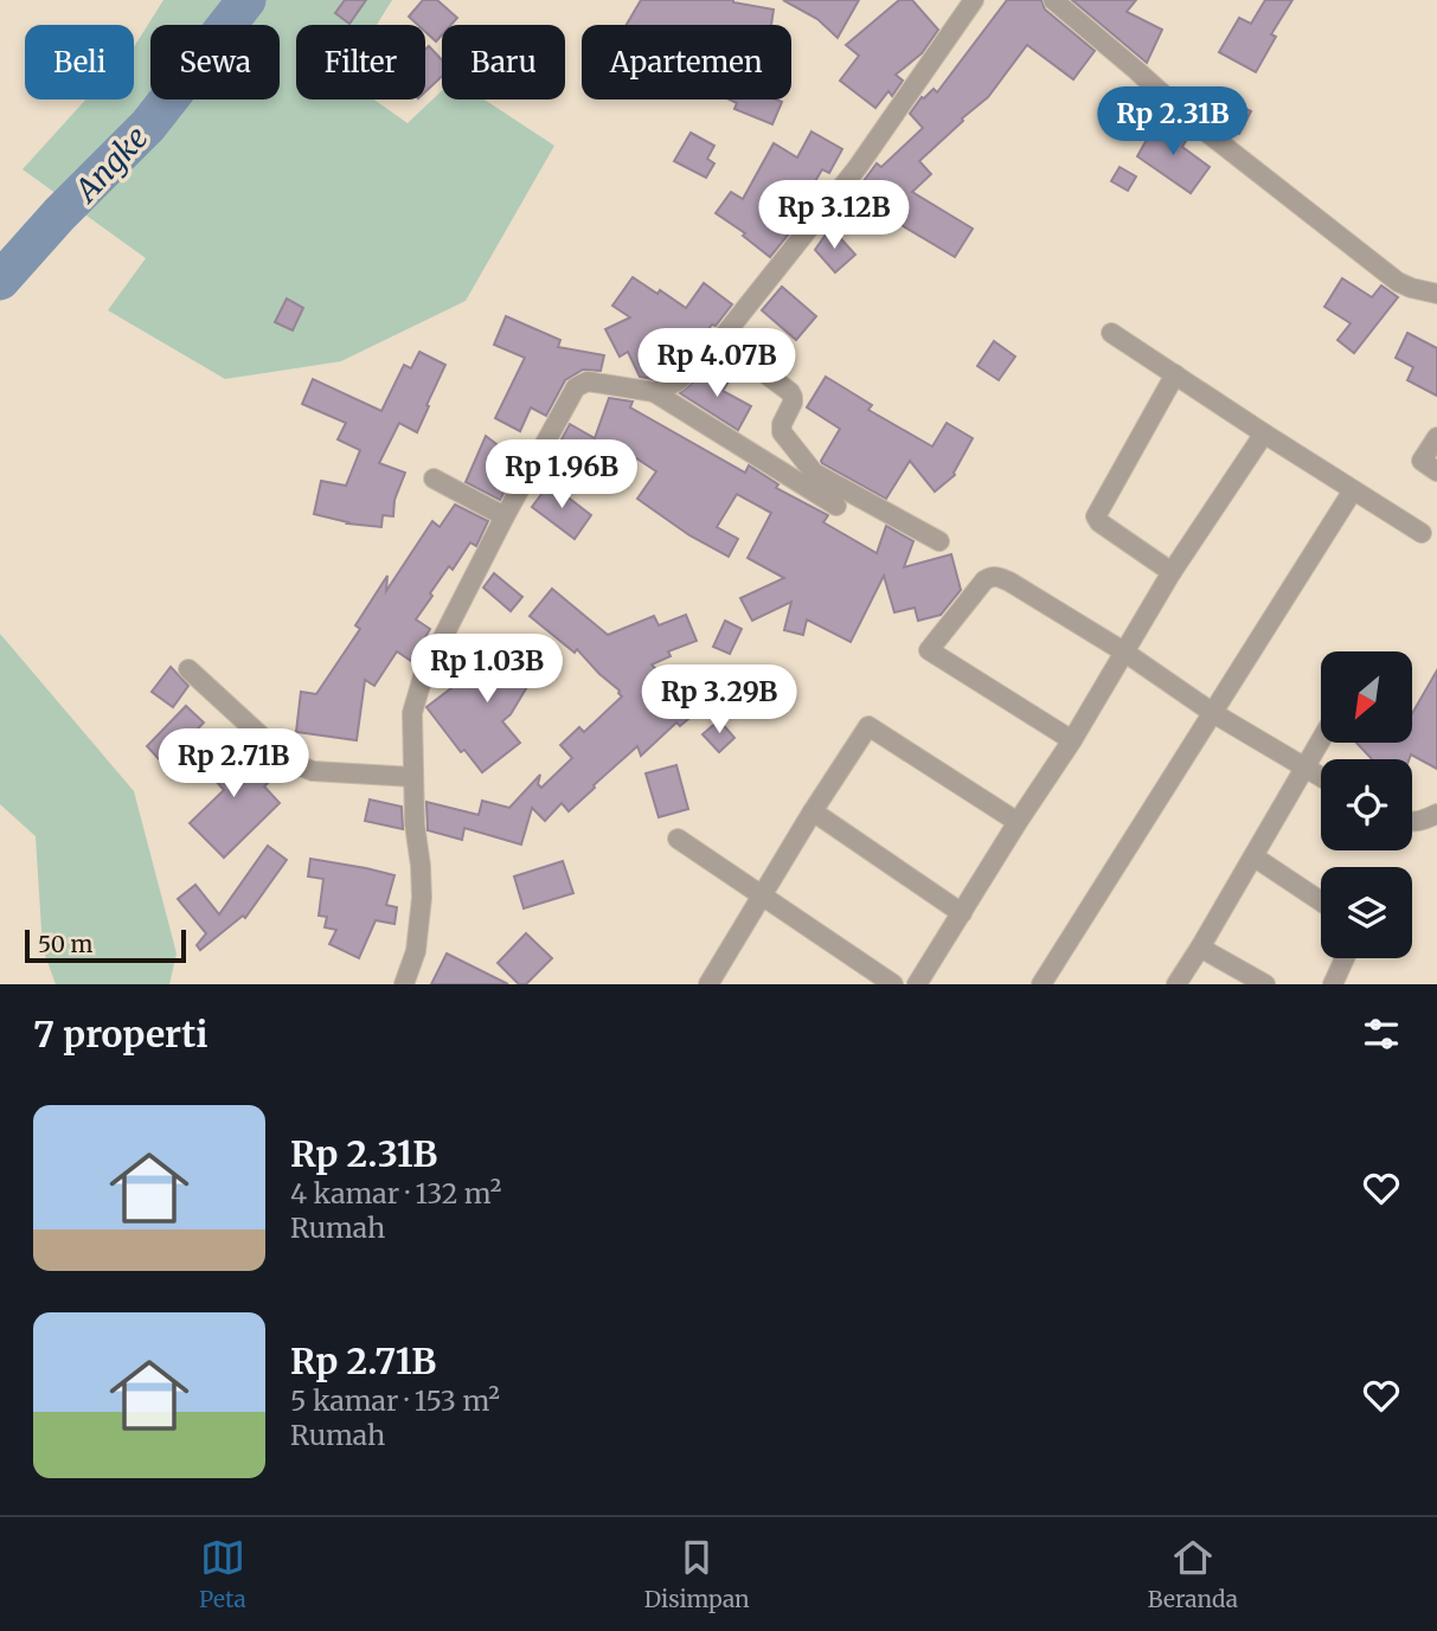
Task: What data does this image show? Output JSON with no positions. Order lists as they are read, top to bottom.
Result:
{
  "water": ["Angke"],
  "scale_bar": "50 m",
  "north": "bottom left",
  "page": {
    "chip": [
      "Beli",
      "Sewa",
      "Filter",
      "Baru",
      "Apartemen"
    ],
    "price": [
      "Rp 2.31B",
      "Rp 3.12B",
      "Rp 4.07B",
      "Rp 1.96B",
      "Rp 1.03B",
      "Rp 3.29B",
      "Rp 2.71B"
    ],
    "scale": "50 m",
    "heading": "7 properti",
    "list": [
      {
        "name": "Rp 2.31B",
        "note": "4 kamar · 132 m² · Rumah"
      },
      {
        "name": "Rp 2.71B",
        "note": "5 kamar · 153 m² · Rumah"
      }
    ],
    "tabs": ["Peta", "Disimpan", "Beranda"]
  }
}
